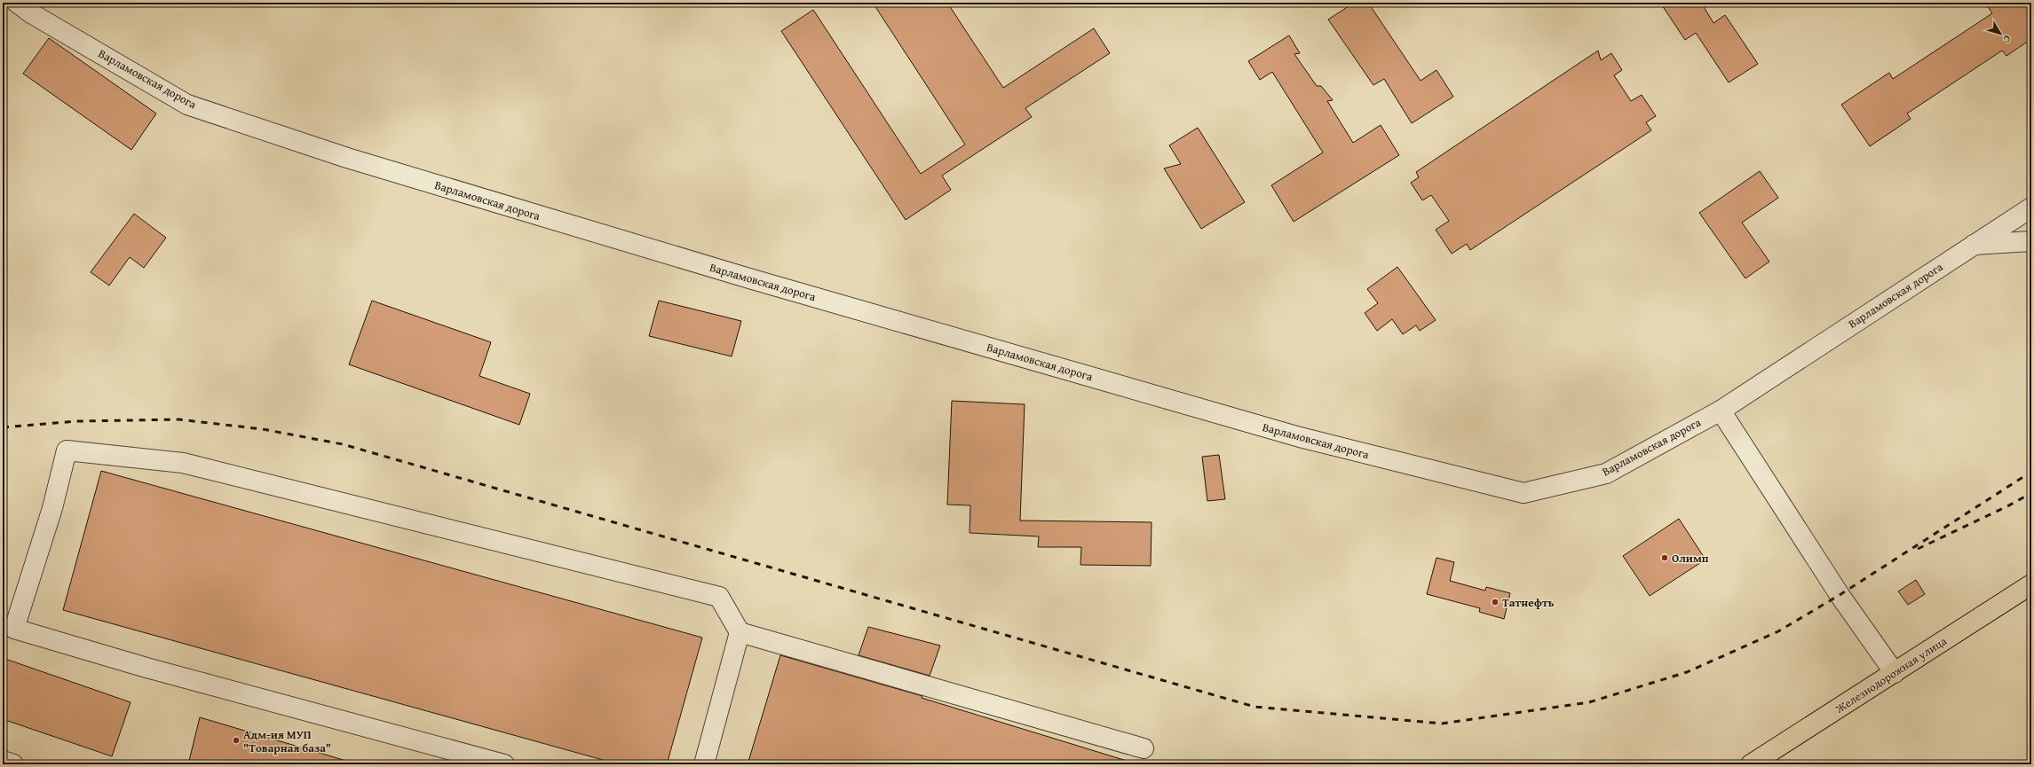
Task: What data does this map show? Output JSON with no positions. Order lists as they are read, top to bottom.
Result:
{
  "streets": {
    "main road": ["Железнодорожная улица"],
    "street": ["Варламовская дорога"]
  },
  "places": ["Олимп", "Татнефть", "Адм-ия МУП \"Товарная база\""],
  "north": "bottom right"
}
